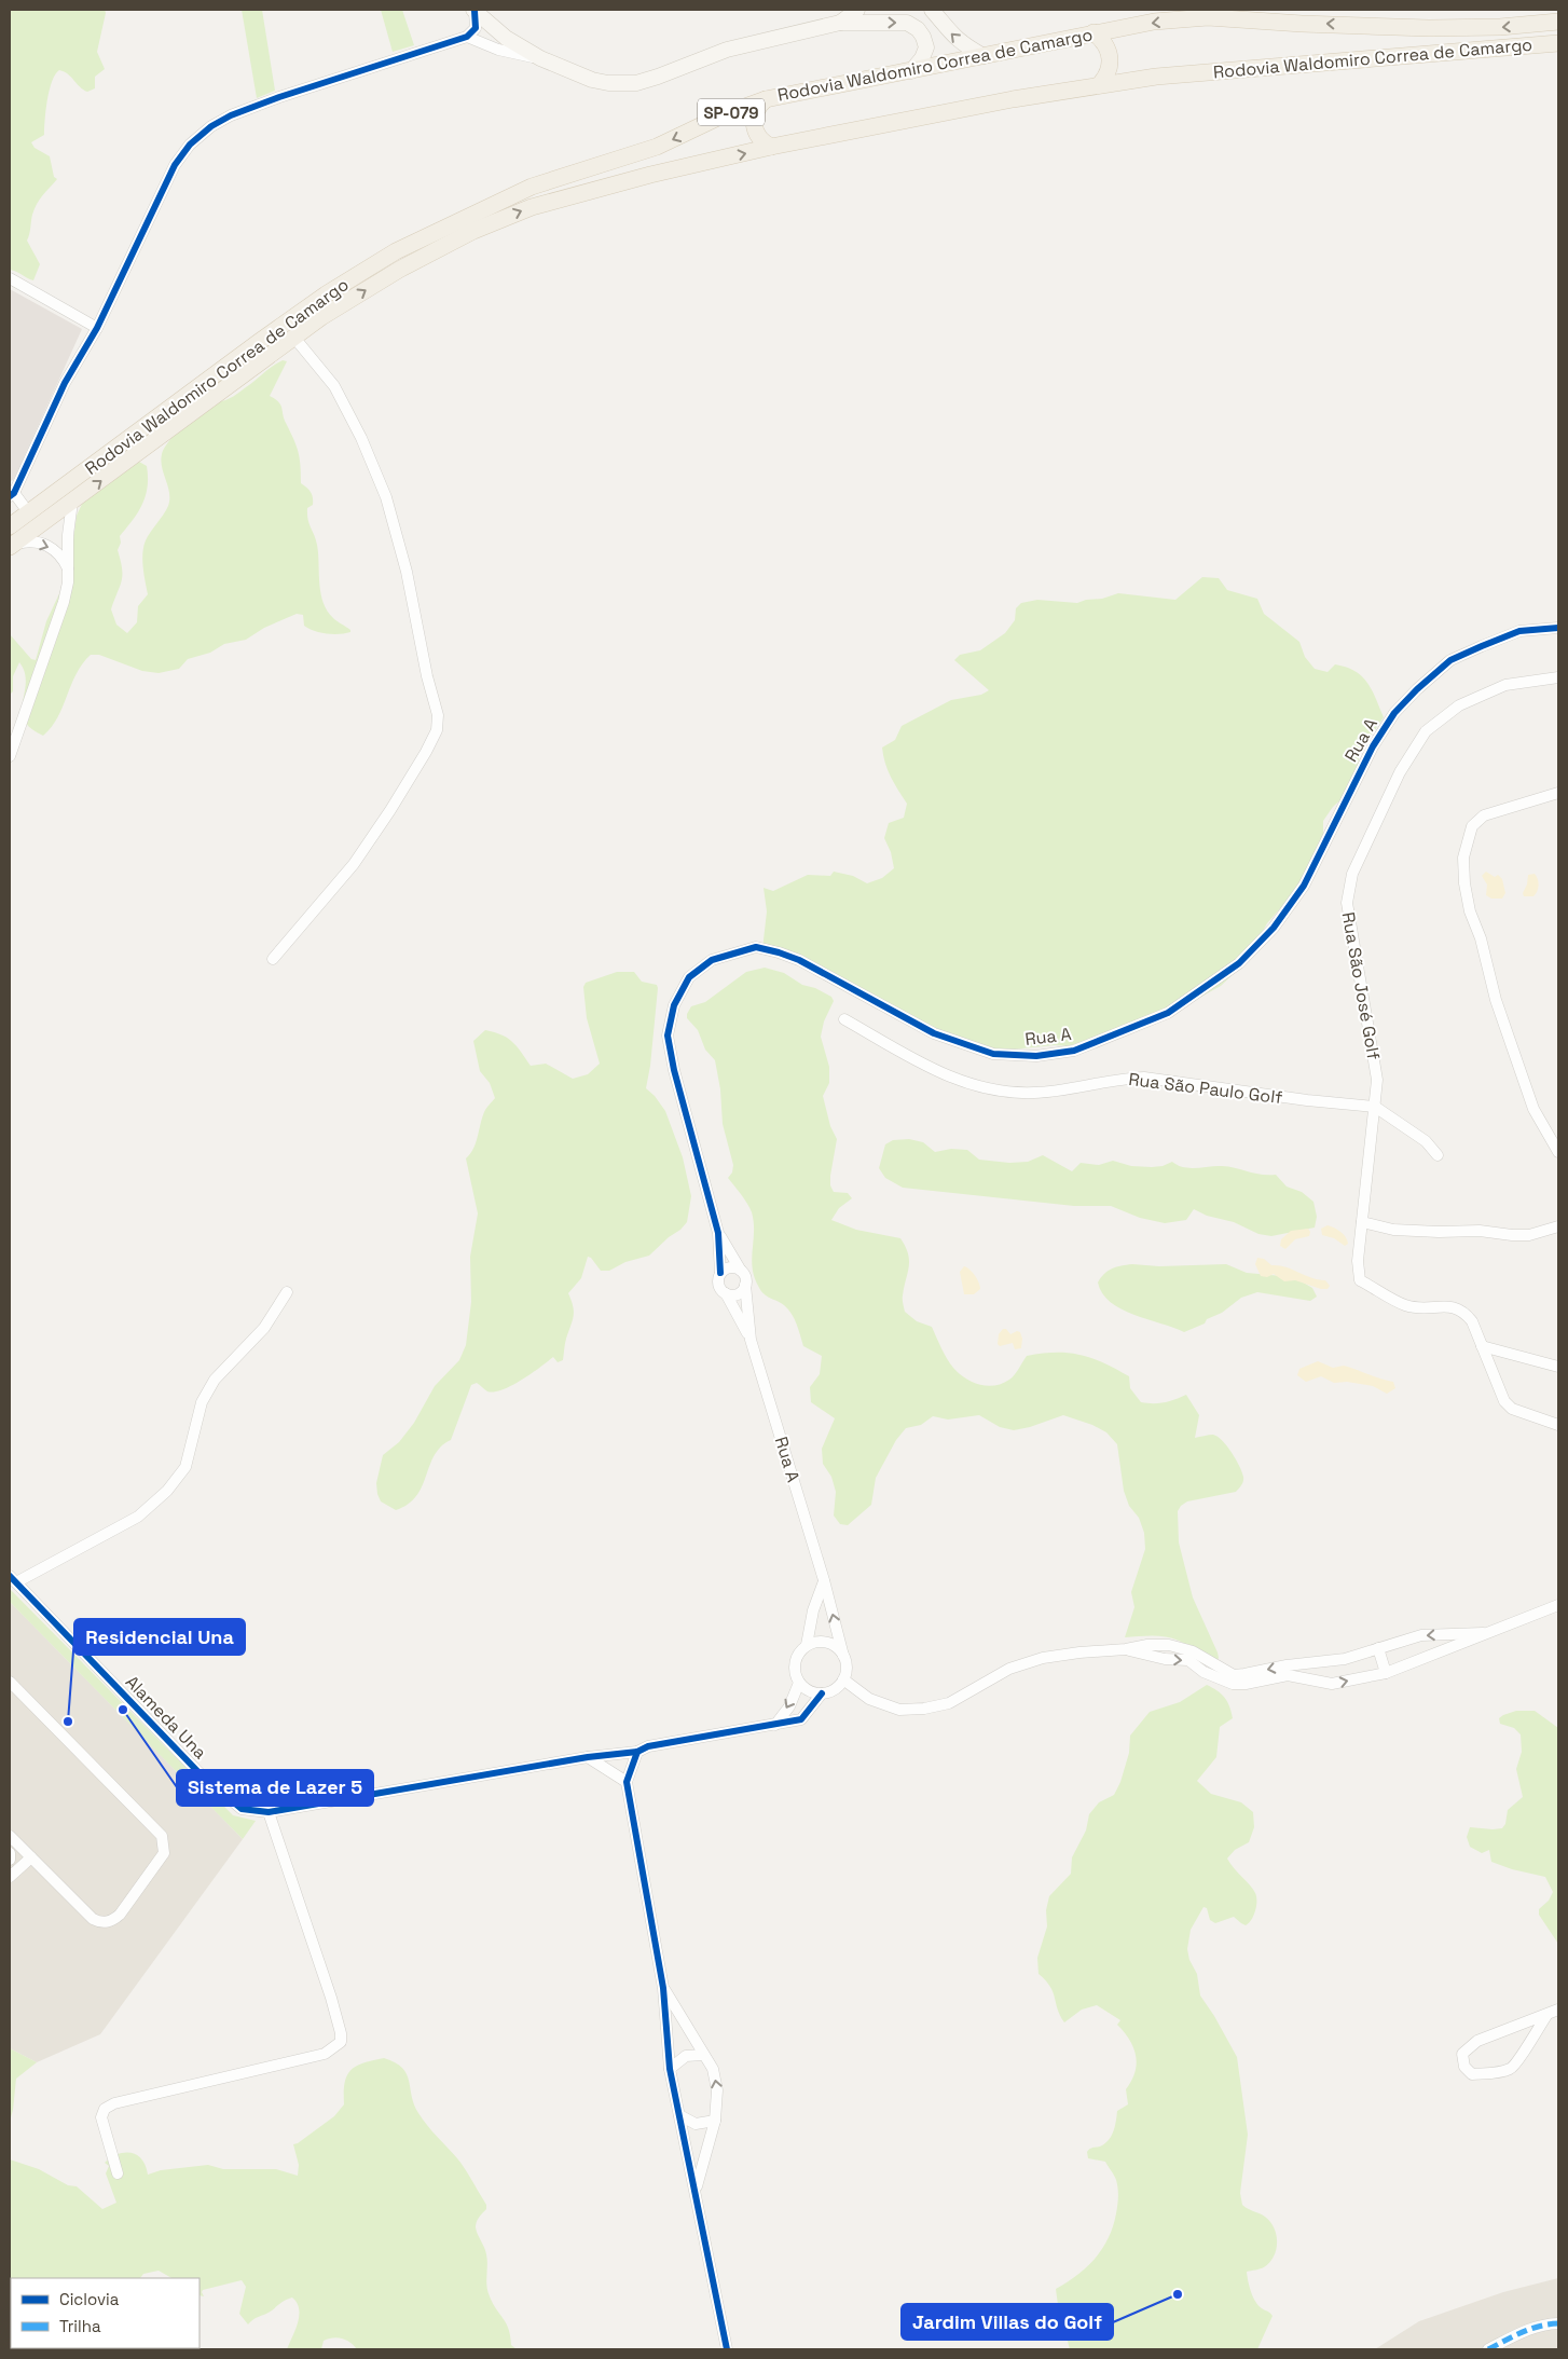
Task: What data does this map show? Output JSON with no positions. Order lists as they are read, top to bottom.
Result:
{
  "streets": {
    "main road": ["Rodovia Waldomiro Correa de Camargo", "SP-079"],
    "street": [
      "Rua A",
      "Rua São José Golf",
      "Rua São Paulo Golf",
      "Alameda Una"
    ]
  },
  "crossings": [
    ["Rua A", "Alameda Una"],
    ["Rua São José Golf", "Rua São Paulo Golf"]
  ],
  "places": ["Sistema de Lazer 5", "Residencial Una", "Jardim Villas do Golf"],
  "legend": ["Ciclovia", "Trilha"]
}
